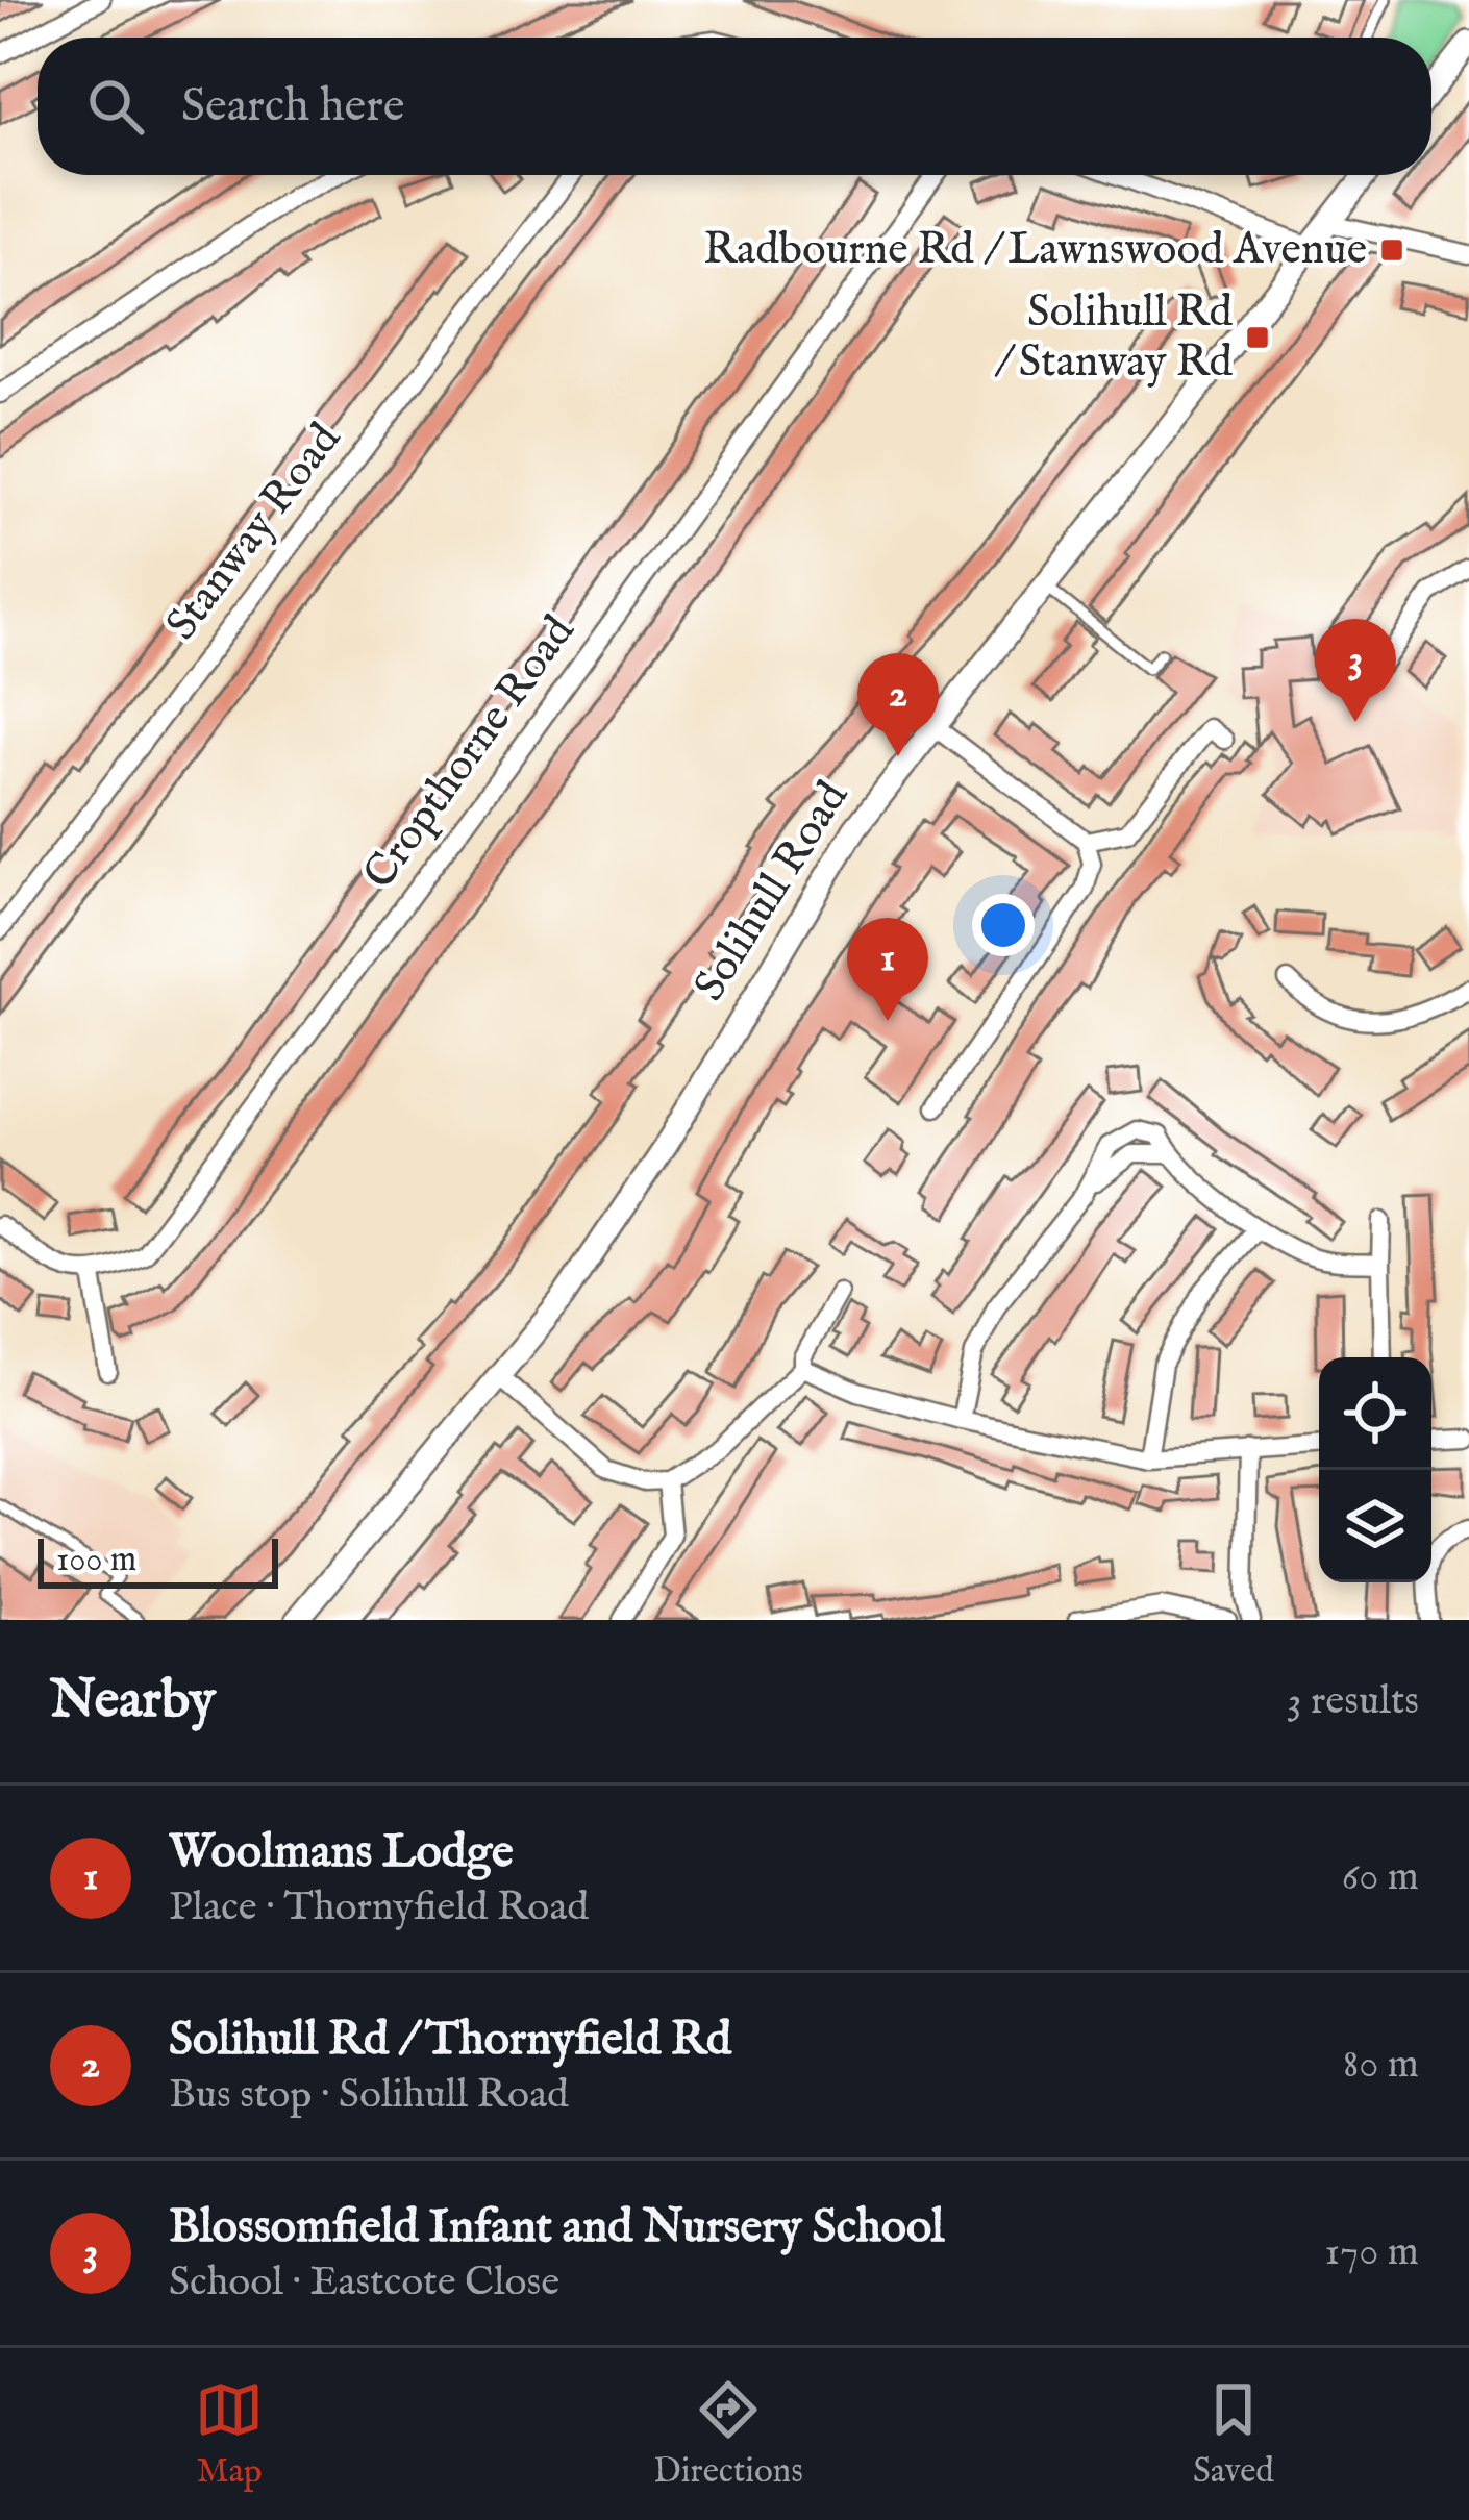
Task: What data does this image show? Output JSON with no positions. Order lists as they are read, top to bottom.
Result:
{
  "streets": {
    "street": ["Stanway Road", "Cropthorne Road", "Solihull Road"]
  },
  "places": {
    "transit": ["Radbourne Rd / Lawnswood Avenue", "Solihull Rd / Stanway Rd"]
  },
  "scale_bar": "100 m",
  "page": {
    "search": "Search here",
    "pins": ["3", "2", "1"],
    "scale": "100 m",
    "heading": ["Nearby", "3 results"],
    "list": [
      {
        "mark": "1",
        "name": "Woolmans Lodge",
        "note": "Place · Thornyfield Road",
        "value": "60 m"
      },
      {
        "mark": "2",
        "name": "Solihull Rd / Thornyfield Rd",
        "note": "Bus stop · Solihull Road",
        "value": "80 m"
      },
      {
        "mark": "3",
        "name": "Blossomfield Infant and Nursery School",
        "note": "School · Eastcote Close",
        "value": "170 m"
      }
    ],
    "nav": ["Map", "Directions", "Saved"]
  }
}
